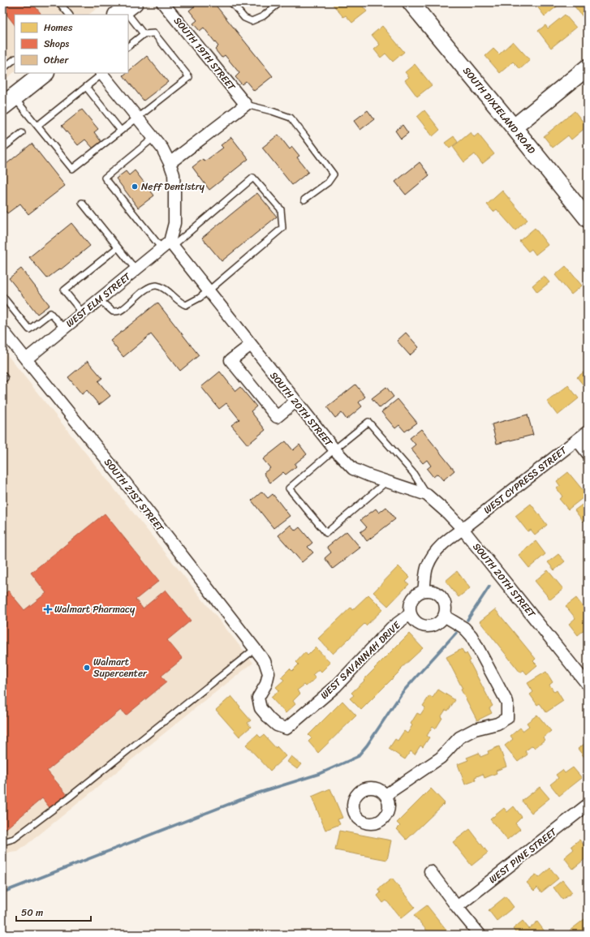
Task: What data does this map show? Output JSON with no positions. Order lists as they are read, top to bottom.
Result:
{
  "streets": {
    "main road": ["SOUTH DIXIELAND ROAD"],
    "street": [
      "SOUTH 19TH STREET",
      "WEST ELM STREET",
      "SOUTH 20TH STREET",
      "WEST CYPRESS STREET",
      "SOUTH 21ST STREET",
      "WEST SAVANNAH DRIVE",
      "WEST PINE STREET"
    ]
  },
  "crossings": [
    ["WEST ELM STREET", "SOUTH 20TH STREET"],
    ["WEST ELM STREET", "SOUTH 21ST STREET"],
    ["SOUTH 20TH STREET", "WEST CYPRESS STREET"],
    ["SOUTH 21ST STREET", "WEST SAVANNAH DRIVE"]
  ],
  "places": {
    "other": ["Neff Dentistry", "Walmart Supercenter"],
    "health": ["Walmart Pharmacy"]
  },
  "legend": ["Homes", "Shops", "Other"],
  "scale_bar": "50 m"
}
